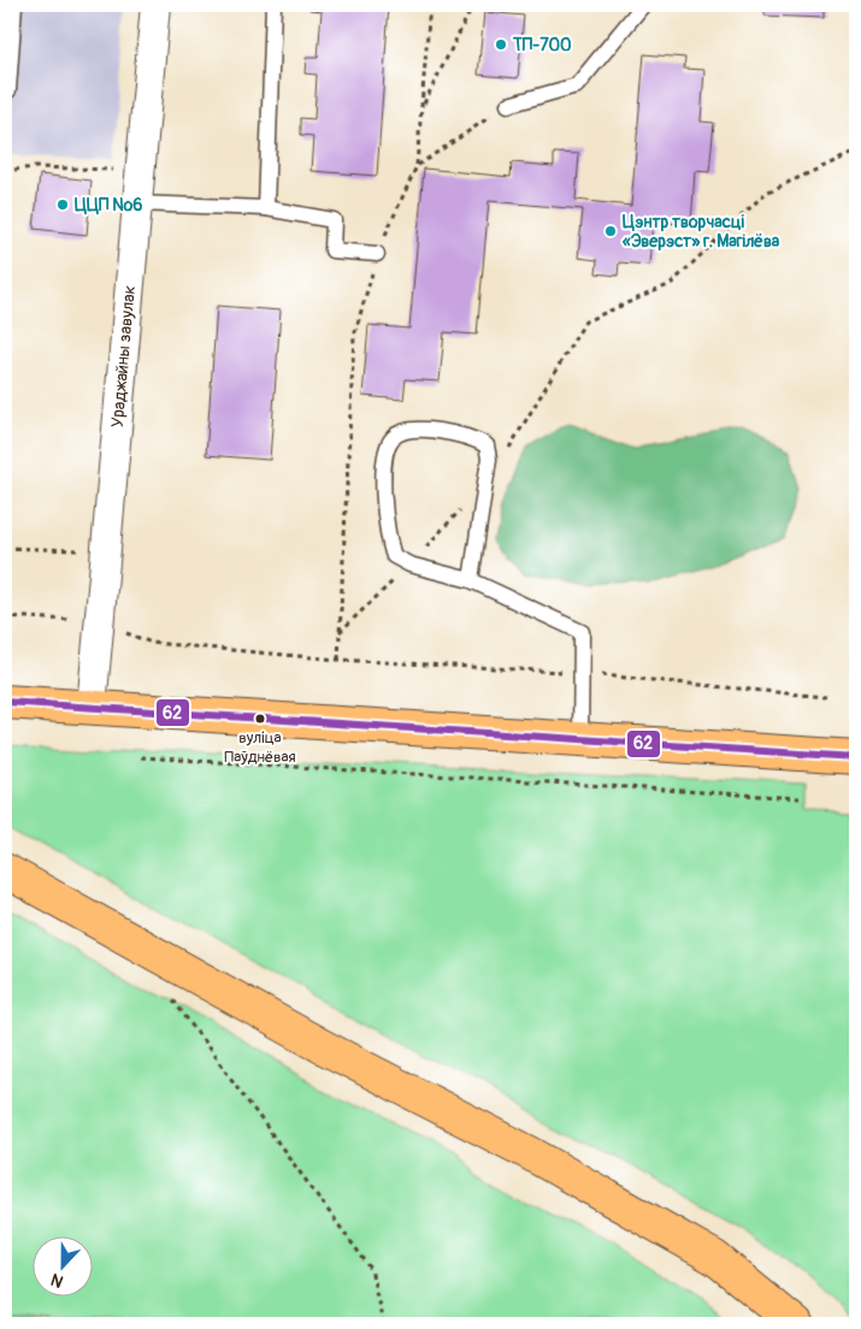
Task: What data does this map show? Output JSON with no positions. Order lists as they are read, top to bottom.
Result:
{
  "streets": {
    "street": ["Ураджайны завулак"]
  },
  "places": [
    "ТП-700",
    "ЦЦП №6",
    "Цэнтр творчасці «Эверэст» г. Магілёва",
    "вуліца Паўднёвая"
  ],
  "lines": ["transit line 62"],
  "north": "bottom"
}
